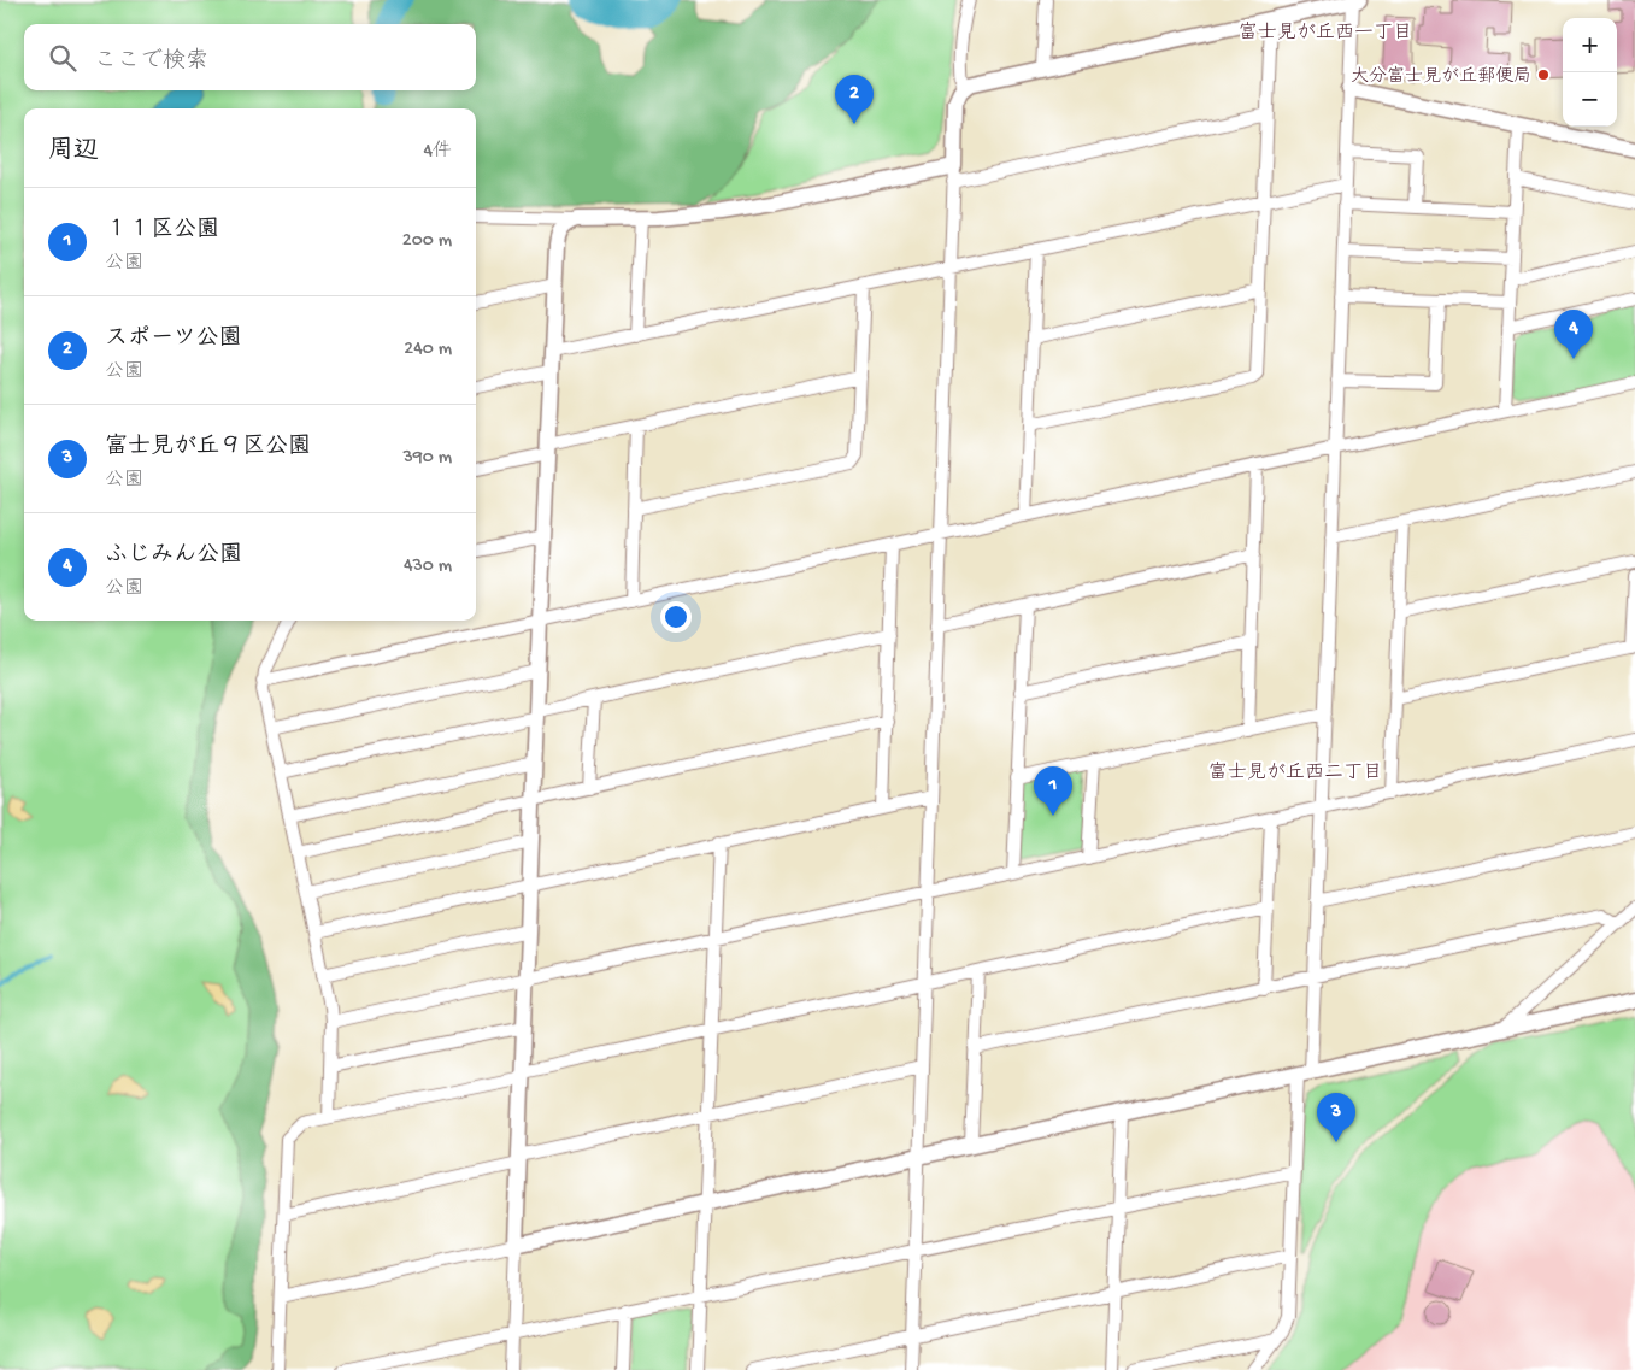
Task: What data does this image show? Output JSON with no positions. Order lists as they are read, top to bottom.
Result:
{
  "districts": ["富士見が丘西一丁目", "富士見が丘西二丁目"],
  "places": ["大分富士見が丘郵便局"],
  "page": {
    "map_buttons": ["+", "−"],
    "search": "ここで検索",
    "pins": [
      "2",
      "4",
      "1",
      "3"
    ],
    "heading": ["周辺", "4件"],
    "list": [
      {
        "mark": "1",
        "name": "１１区公園",
        "note": "公園",
        "value": "200 m"
      },
      {
        "mark": "2",
        "name": "スポーツ公園",
        "note": "公園",
        "value": "240 m"
      },
      {
        "mark": "3",
        "name": "富士見が丘９区公園",
        "note": "公園",
        "value": "390 m"
      },
      {
        "mark": "4",
        "name": "ふじみん公園",
        "note": "公園",
        "value": "430 m"
      }
    ]
  }
}
